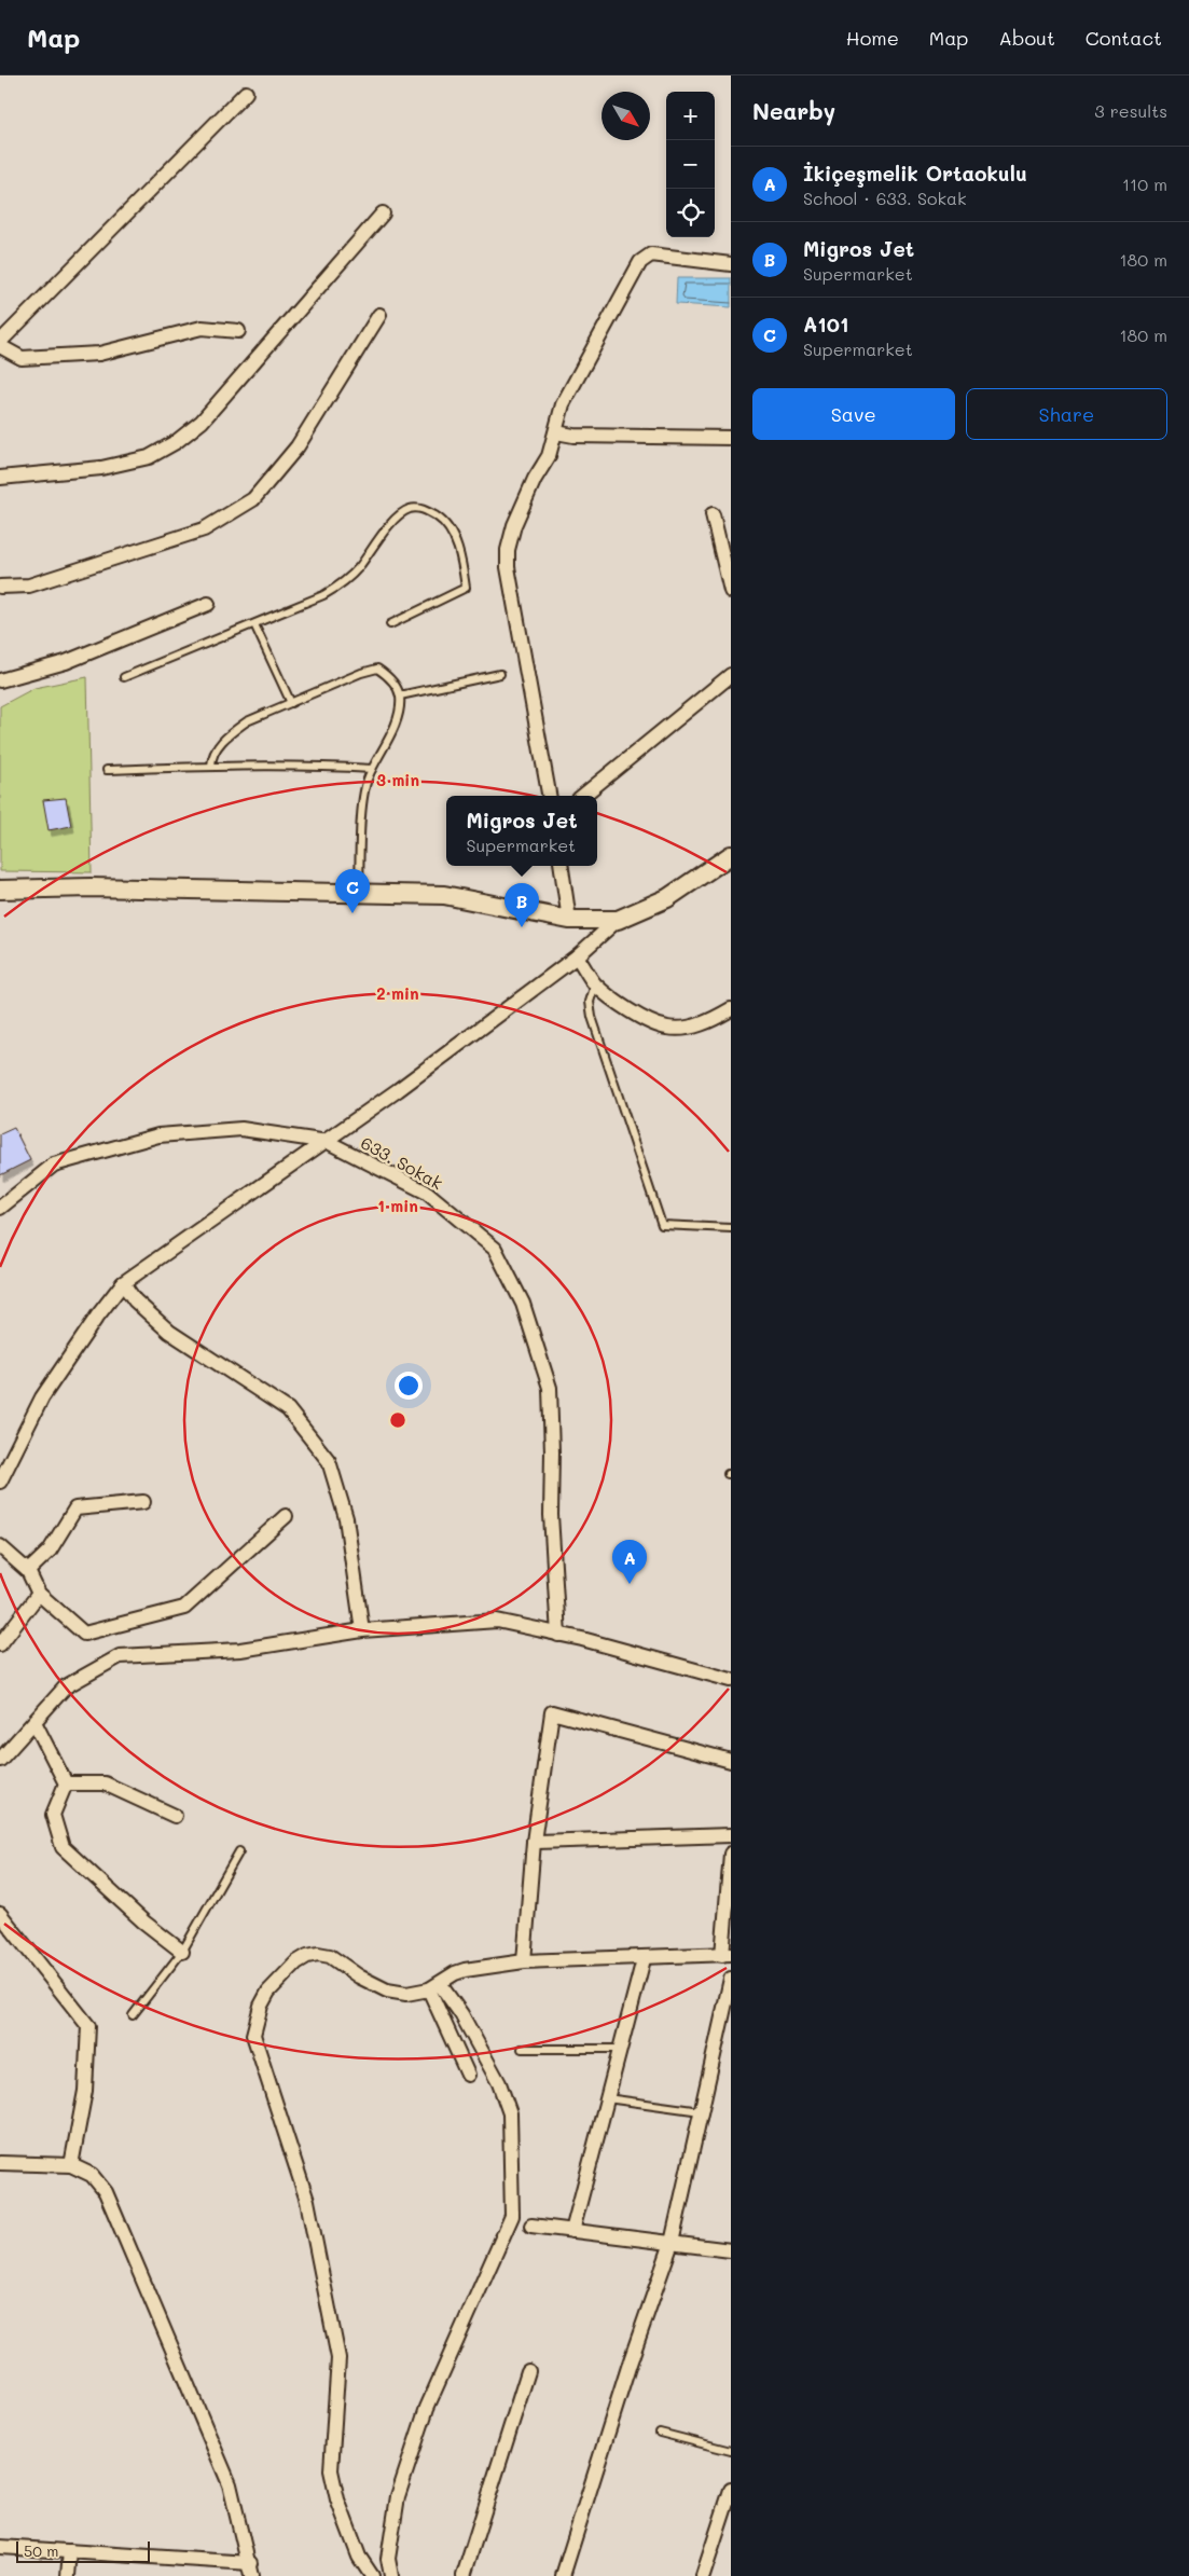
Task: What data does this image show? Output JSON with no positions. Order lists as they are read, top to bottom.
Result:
{
  "streets": {
    "street": ["633. Sokak"]
  },
  "scale_bar": "50 m",
  "north": "bottom right",
  "page": {
    "header": "Map",
    "nav": [
      "Home",
      "Map",
      "About",
      "Contact"
    ],
    "heading": ["Nearby", "3 results"],
    "map_buttons": ["+", "−"],
    "list": [
      {
        "mark": "A",
        "name": "İkiçeşmelik Ortaokulu",
        "note": "School · 633. Sokak",
        "value": "110 m"
      },
      {
        "mark": "B",
        "name": "Migros Jet",
        "note": "Supermarket",
        "value": "180 m"
      },
      {
        "mark": "C",
        "name": "A101",
        "note": "Supermarket",
        "value": "180 m"
      }
    ],
    "buttons": ["Save", "Share"],
    "popup": ["Migros Jet", "Supermarket"],
    "pins": ["C", "B", "A"],
    "scale": "50 m"
  },
  "rings": ["3 min", "2 min", "1 min"]
}
